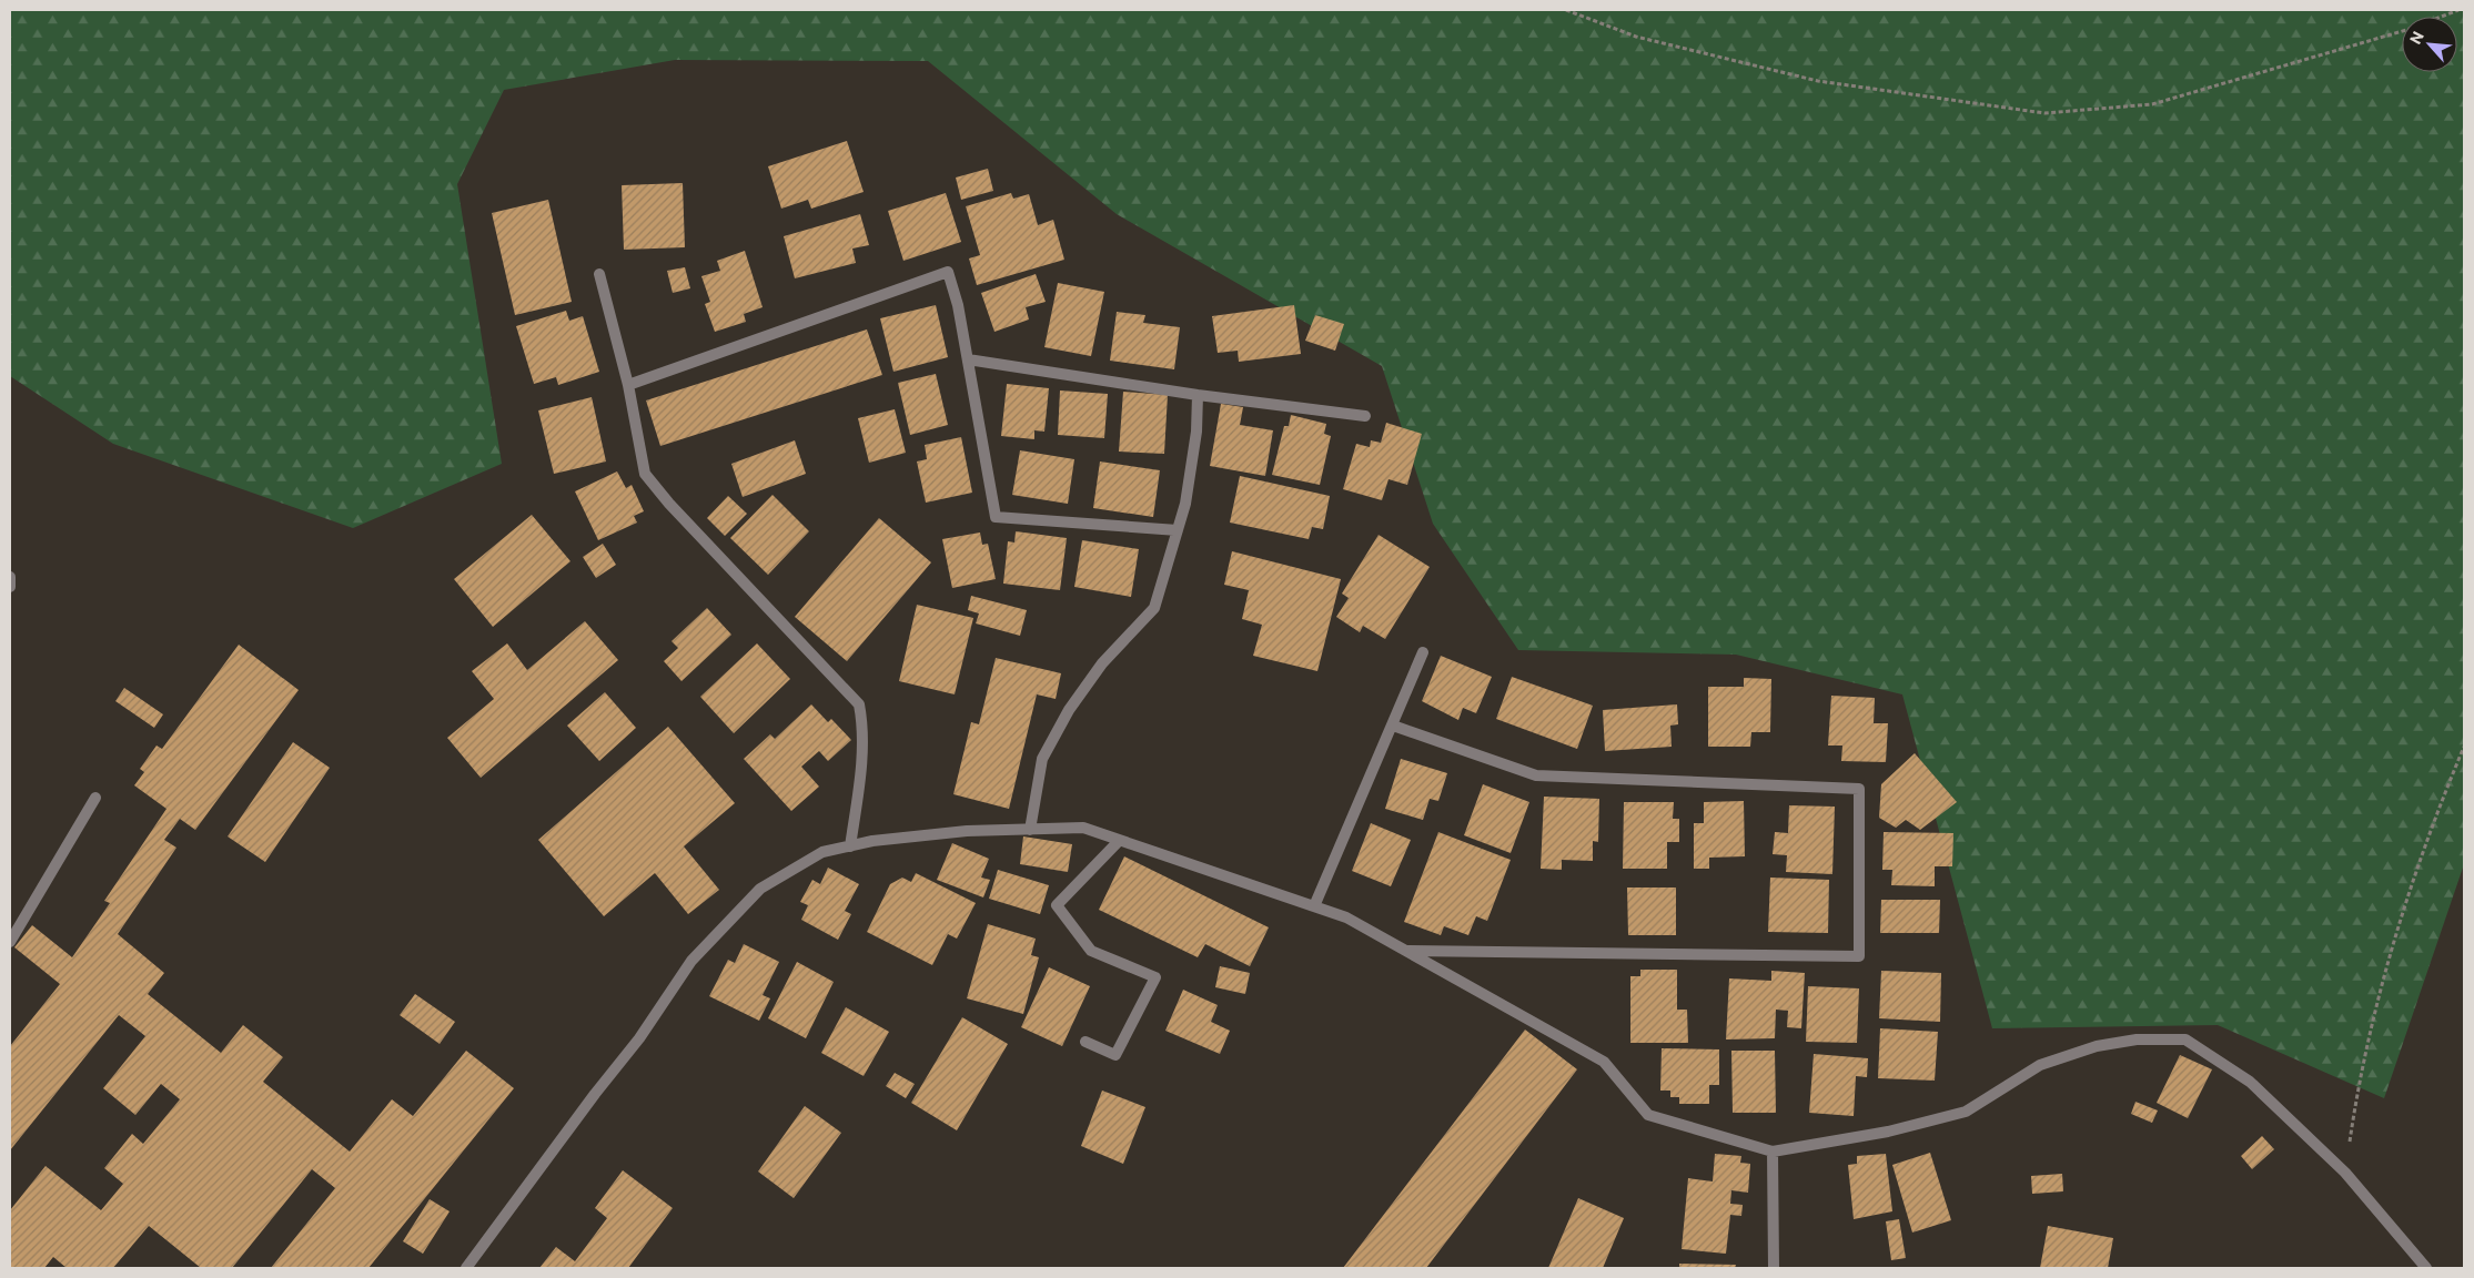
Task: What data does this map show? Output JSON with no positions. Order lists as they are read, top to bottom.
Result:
{
  "north": "top left"
}
